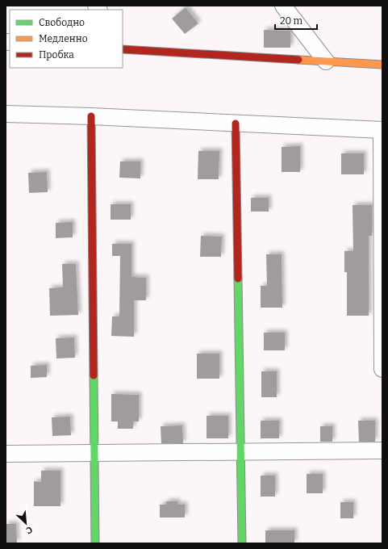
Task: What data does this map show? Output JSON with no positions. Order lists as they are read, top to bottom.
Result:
{
  "legend": ["Свободно", "Медленно", "Пробка"],
  "scale_bar": "20 m",
  "north": "bottom right"
}
